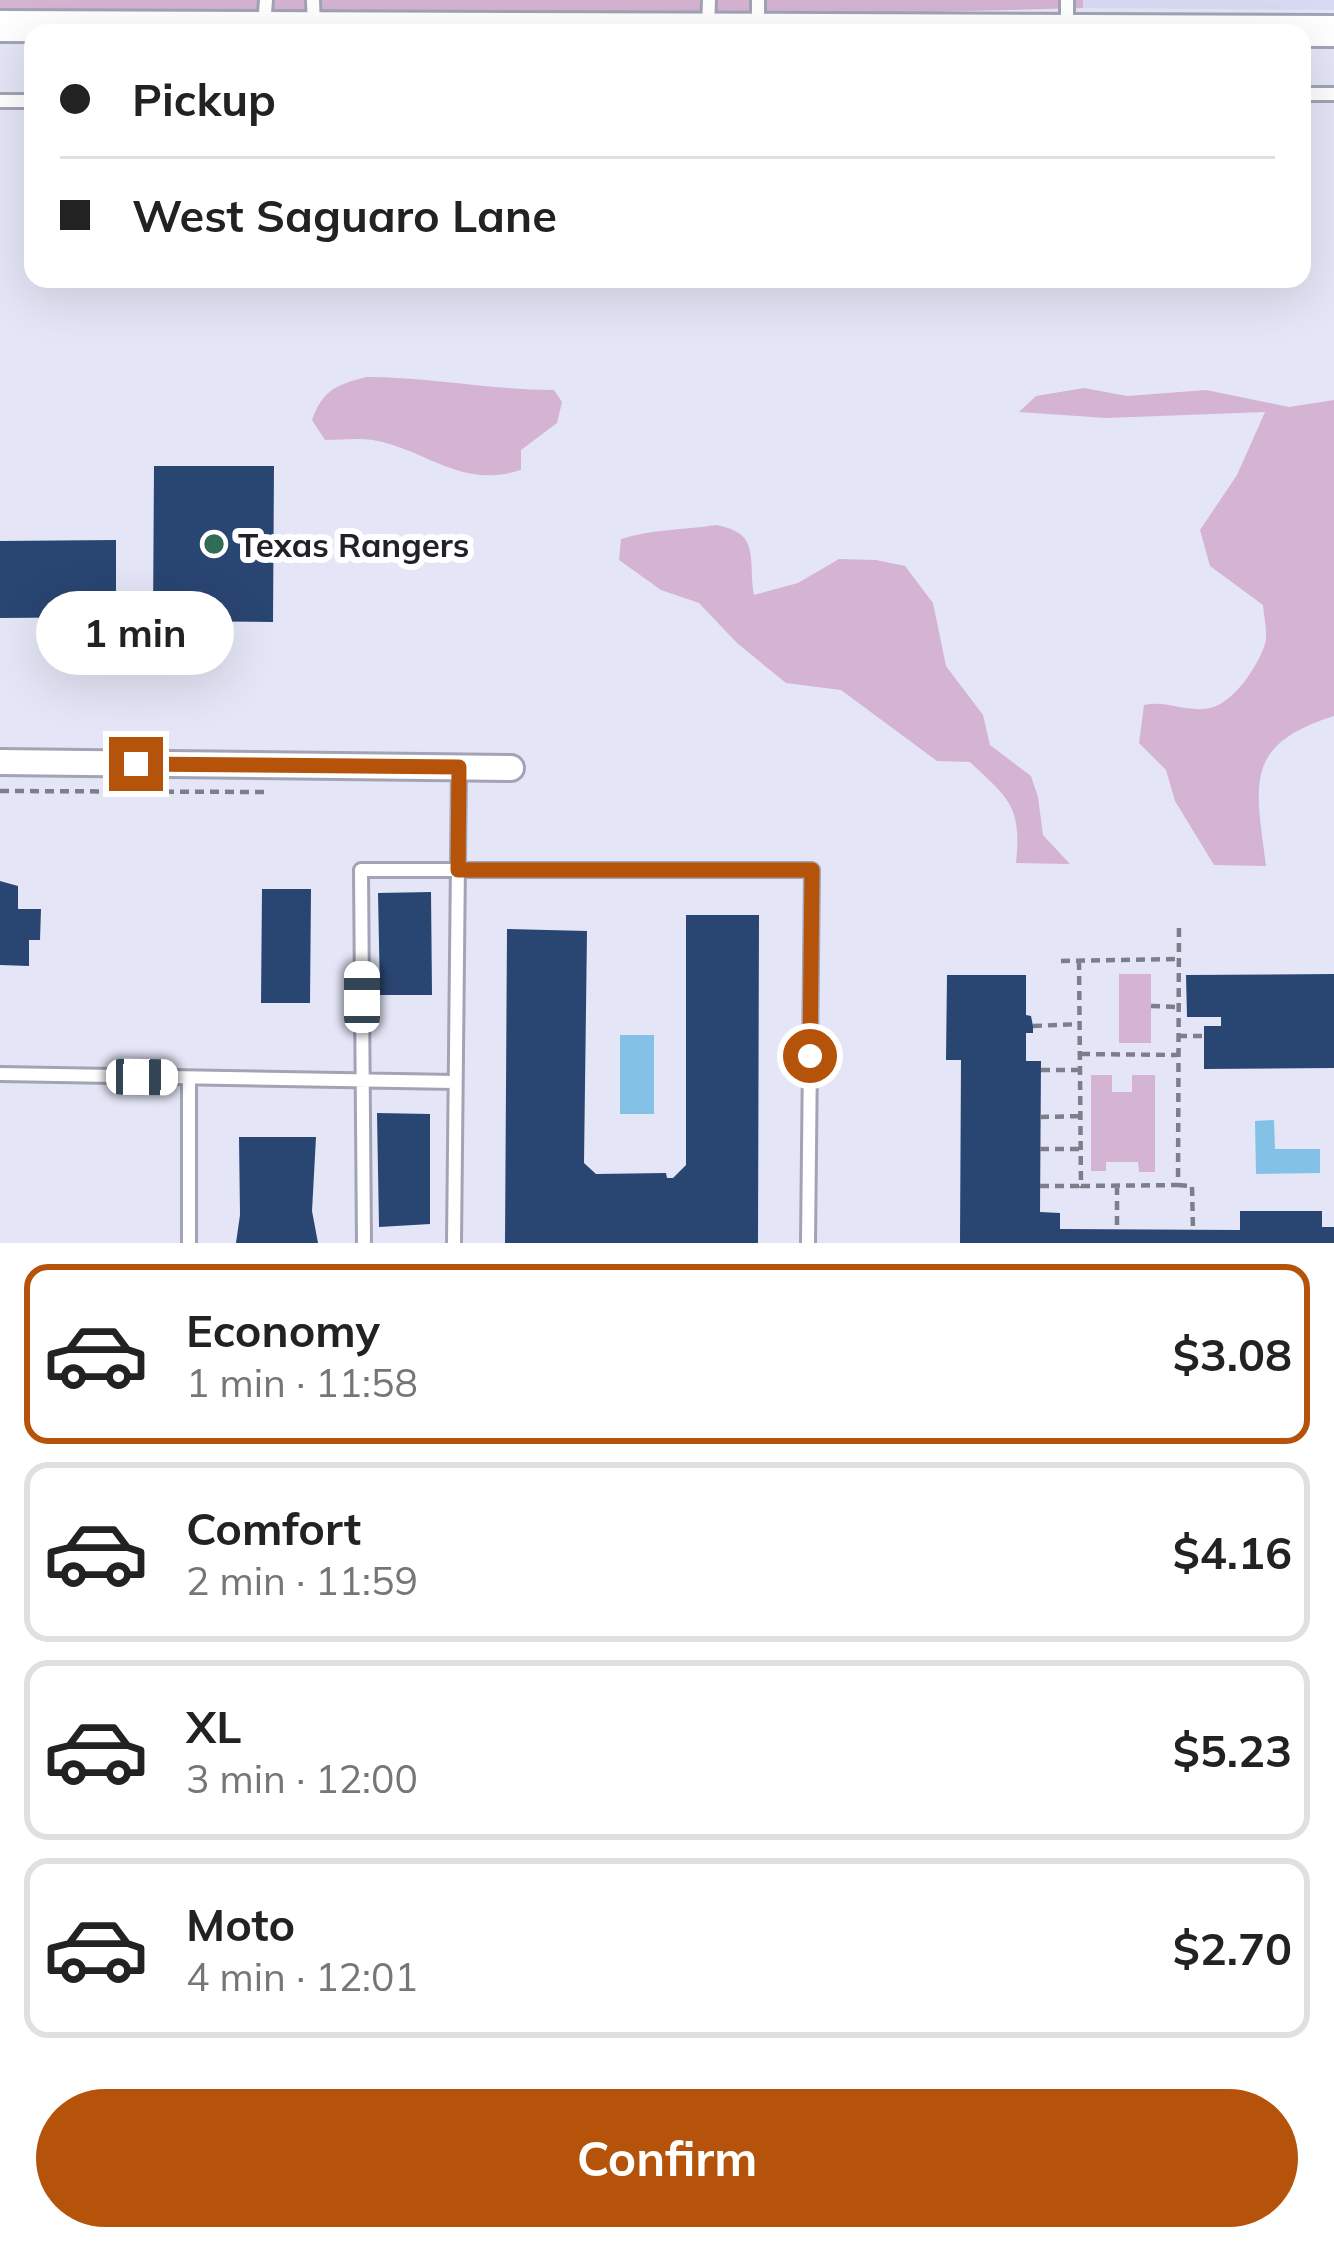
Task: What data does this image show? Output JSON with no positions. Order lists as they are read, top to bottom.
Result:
{
  "places": ["Texas Rangers"],
  "page": {
    "banner": ["Pickup", "West Saguaro Lane"],
    "bubble": "1 min",
    "list": [
      {
        "name": "Economy",
        "note": "1 min · 11:58",
        "value": "$3.08"
      },
      {
        "name": "Comfort",
        "note": "2 min · 11:59",
        "value": "$4.16"
      },
      {
        "name": "XL",
        "note": "3 min · 12:00",
        "value": "$5.23"
      },
      {
        "name": "Moto",
        "note": "4 min · 12:01",
        "value": "$2.70"
      }
    ],
    "buttons": "Confirm"
  }
}
